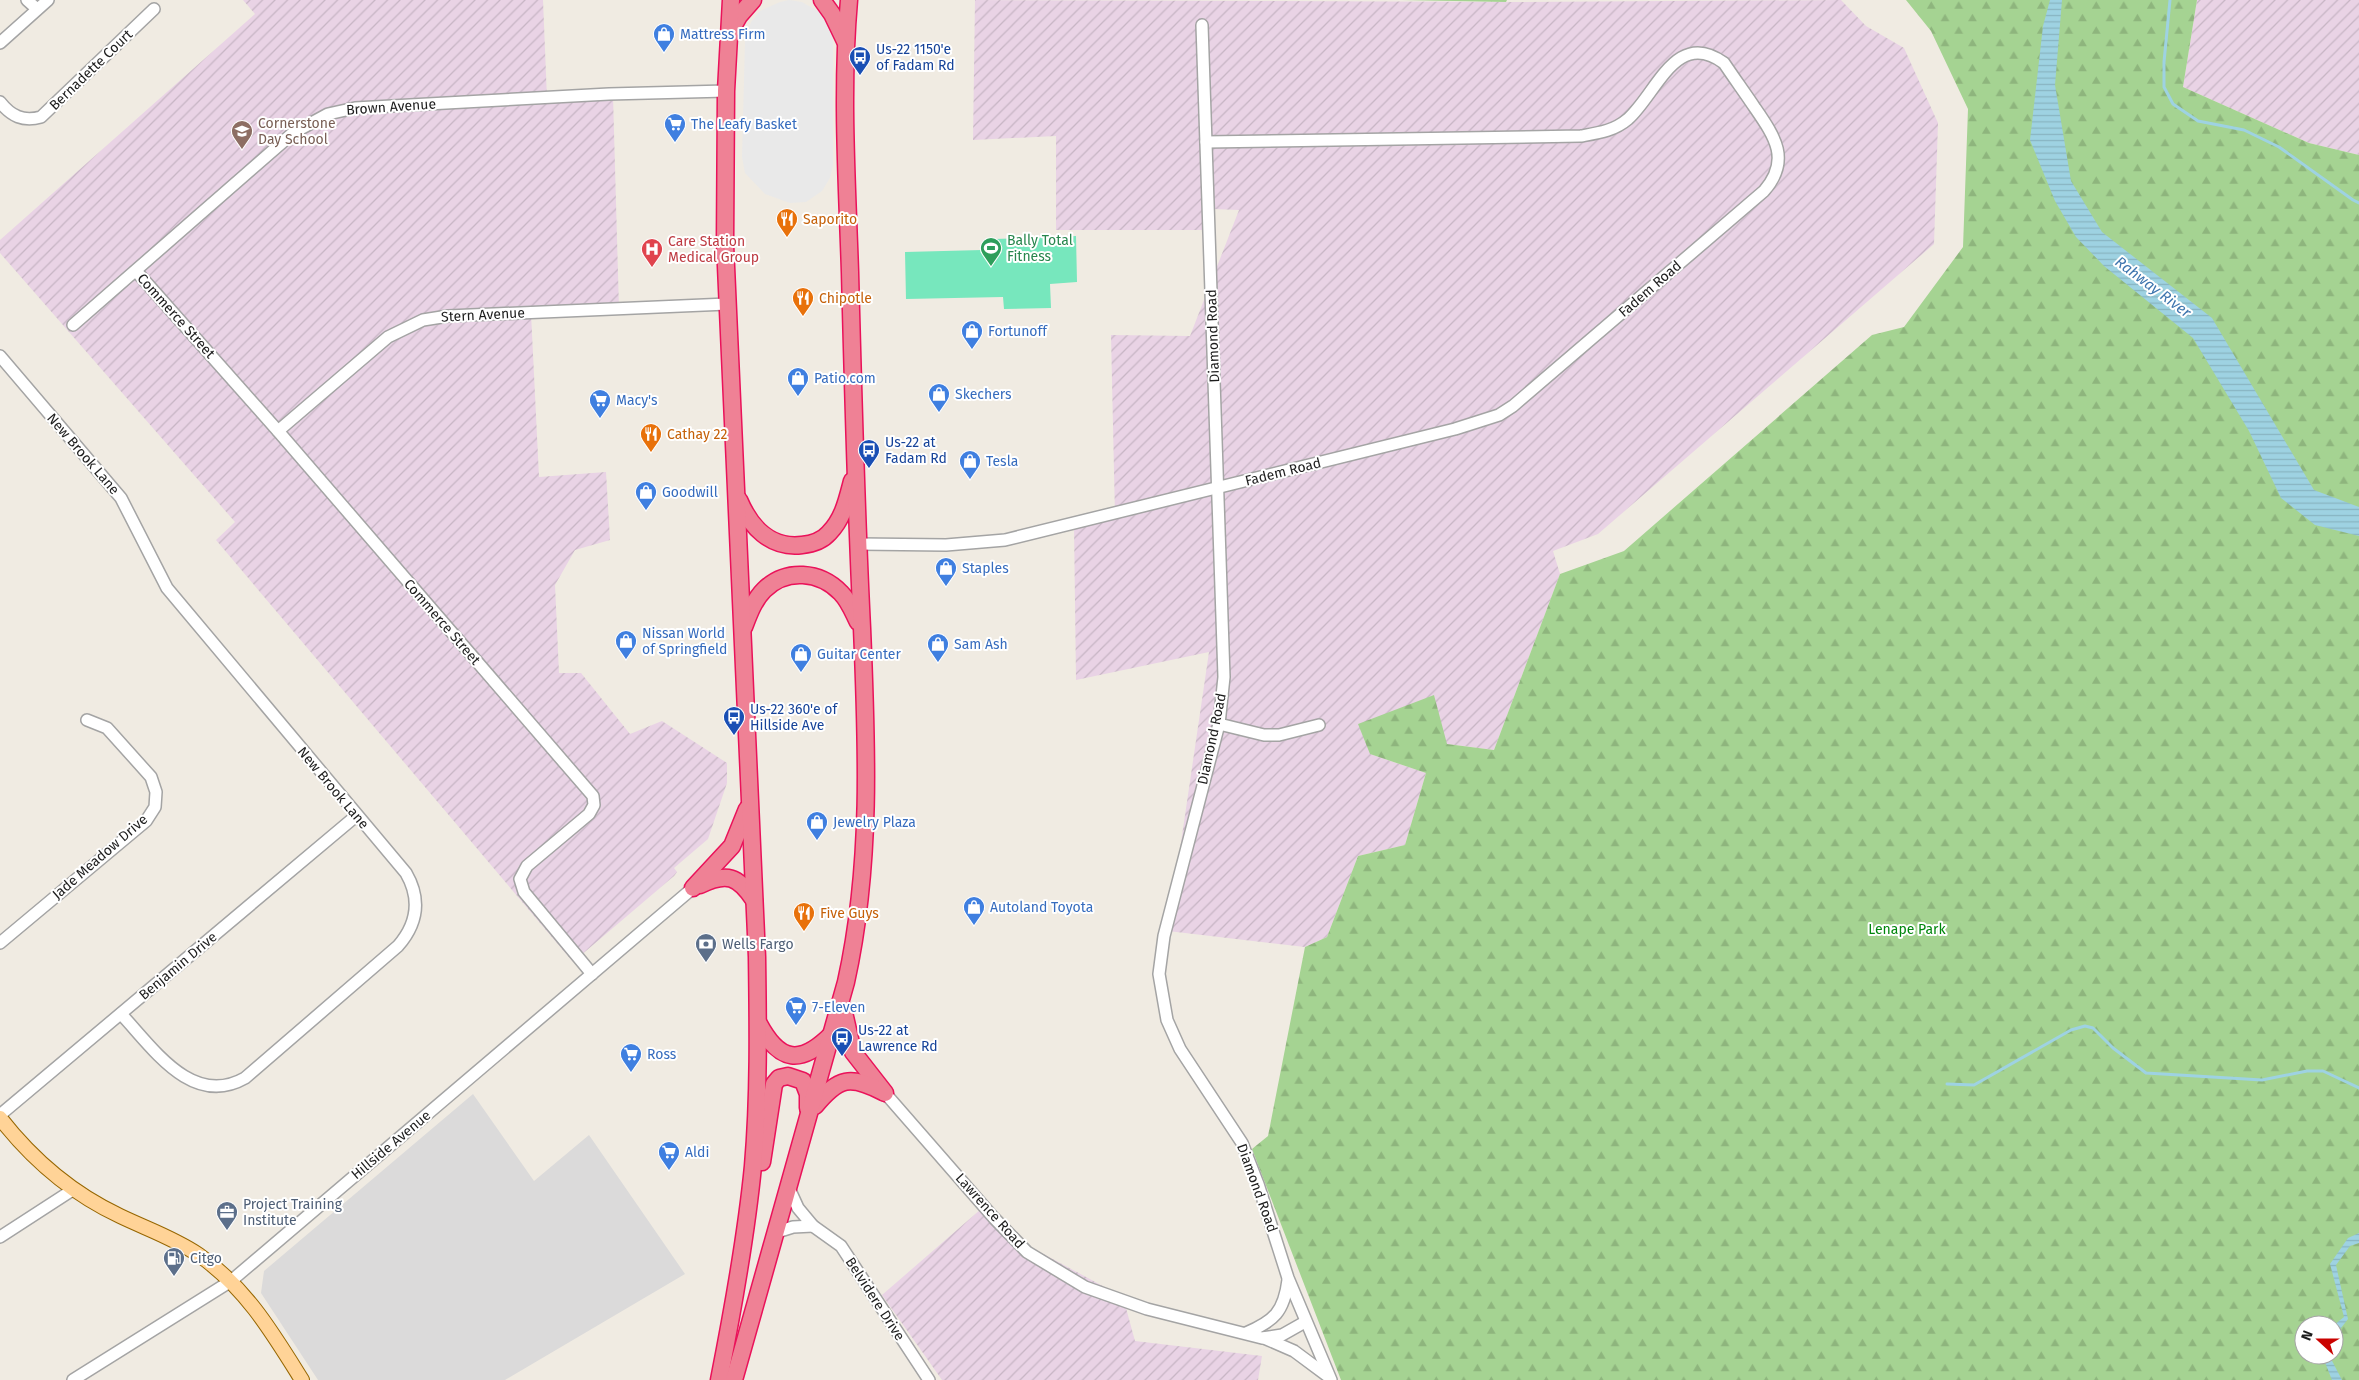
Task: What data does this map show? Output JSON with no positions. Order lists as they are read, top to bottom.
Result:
{
  "streets": {
    "street": [
      "Bernadette Court",
      "Brown Avenue",
      "Fadem Road",
      "Stern Avenue",
      "Commerce Street",
      "Diamond Road",
      "New Brook Lane",
      "Jade Meadow Drive",
      "Benjamin Drive",
      "Hillside Avenue",
      "Lawrence Road",
      "Belvidere Drive"
    ]
  },
  "crossings": [
    ["Brown Avenue", "Commerce Street"],
    ["Fadem Road", "Diamond Road"],
    ["Stern Avenue", "Commerce Street"],
    ["Commerce Street", "Hillside Avenue"],
    ["Diamond Road", "Lawrence Road"],
    ["New Brook Lane", "Benjamin Drive"]
  ],
  "water": ["Rahway River"],
  "parks": ["Lenape Park"],
  "places": {
    "shop": [
      "Mattress Firm",
      "Fortunoff",
      "Patio.com",
      "Skechers",
      "Tesla",
      "Goodwill",
      "Staples",
      "Nissan World of Springfield",
      "Sam Ash",
      "Guitar Center",
      "Jewelry Plaza",
      "Autoland Toyota"
    ],
    "bus stop": [
      "Us-22 1150'e of Fadam Rd",
      "Us-22 at Fadam Rd",
      "Us-22 360'e of Hillside Ave",
      "Us-22 at Lawrence Rd"
    ],
    "supermarket": [
      "The Leafy Basket",
      "Macy's",
      "7-Eleven",
      "Ross",
      "Aldi"
    ],
    "school or university": ["Cornerstone Day School"],
    "restaurant": [
      "Saporito",
      "Chipotle",
      "Cathay 22",
      "Five Guys"
    ],
    "sports": ["Bally Total Fitness"],
    "hospital": ["Care Station Medical Group"],
    "bank": ["Wells Fargo"],
    "office": ["Project Training Institute"],
    "fuel station": ["Citgo"]
  },
  "north": "left"
}
